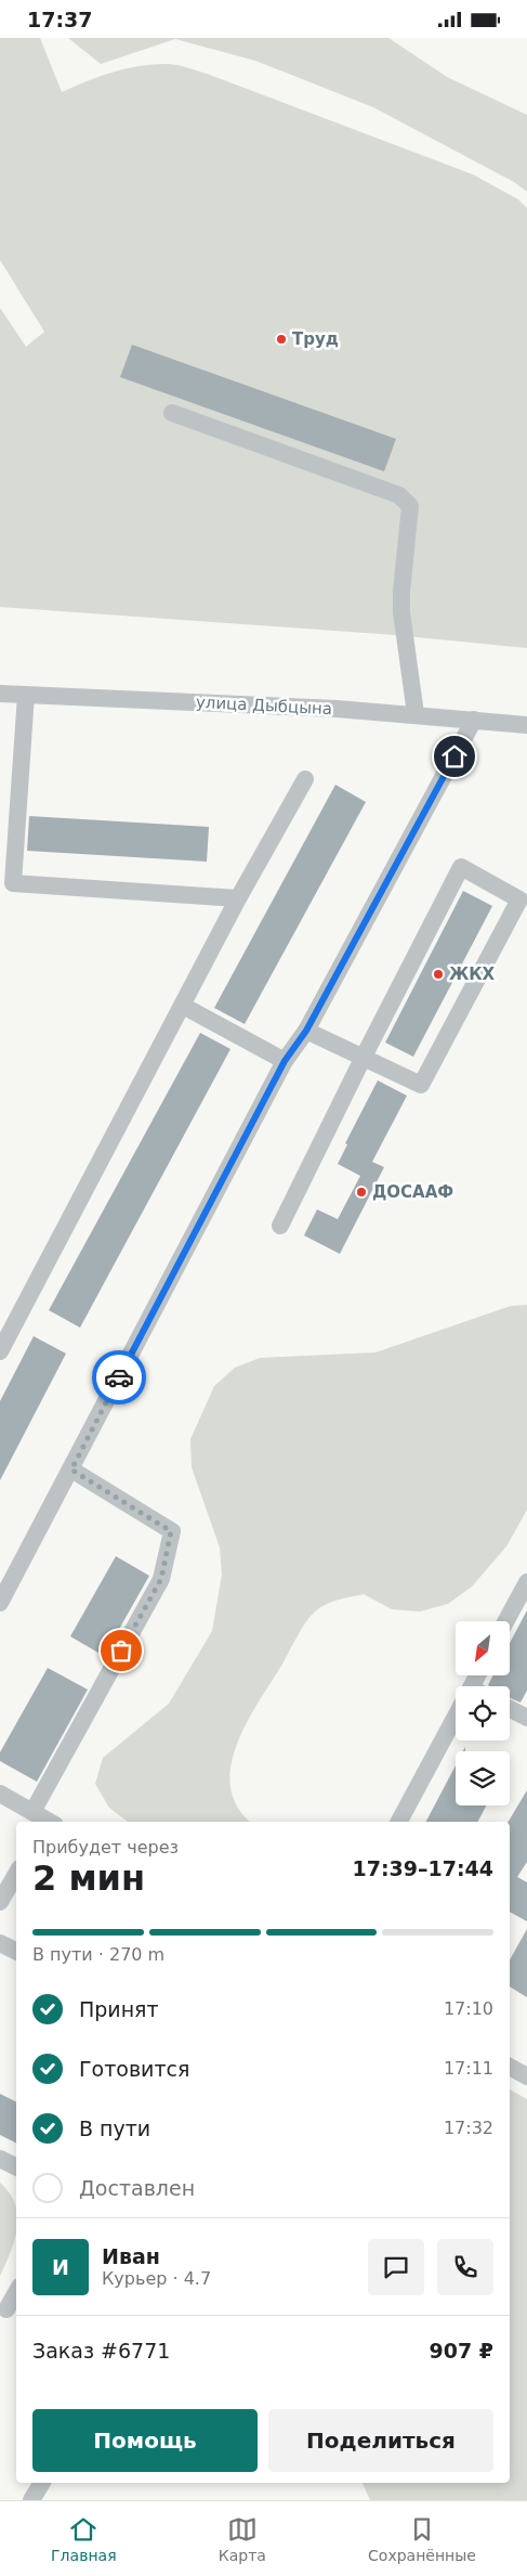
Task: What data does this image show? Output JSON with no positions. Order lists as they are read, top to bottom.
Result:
{
  "streets": {
    "street": ["улица Дыбцына"]
  },
  "places": ["Труд", "ЖКХ", "ДОСААФ"],
  "north": "bottom left",
  "page": {
    "status": "17:37",
    "heading": ["2 мин", "Прибудет через", "17:39–17:44"],
    "panel": [
      "Иван",
      "Курьер · 4.7",
      "Заказ #6771",
      "907 ₽"
    ],
    "bar": "В пути · 270 m",
    "list": [
      ["Принят", "17:10"],
      ["Готовится", "17:11"],
      ["В пути", "17:32"],
      "Доставлен"
    ],
    "round": "И",
    "buttons": ["Помощь", "Поделиться"],
    "tabs": ["Главная", "Карта", "Сохранённые"]
  }
}
